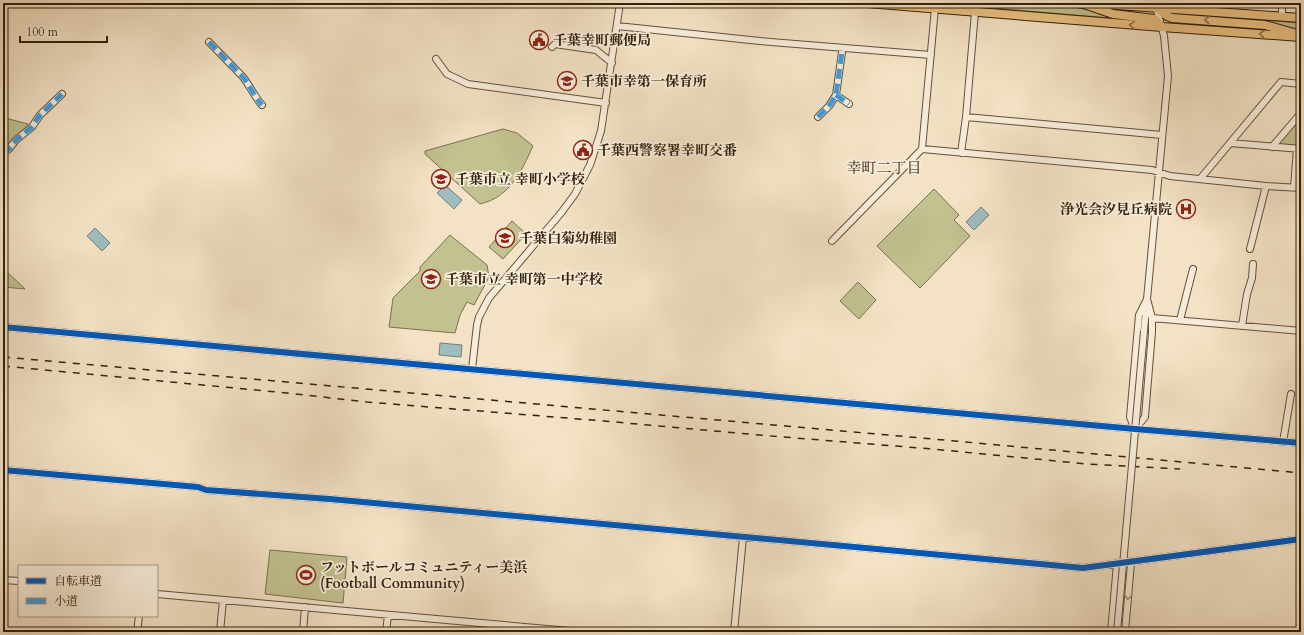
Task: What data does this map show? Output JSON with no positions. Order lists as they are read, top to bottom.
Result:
{
  "districts": ["幸町二丁目"],
  "places": {
    "public building": ["千葉幸町郵便局", "千葉西警察署幸町交番"],
    "school or university": [
      "千葉市幸第一保育所",
      "千葉市立 幸町小学校",
      "千葉白菊幼稚園",
      "千葉市立 幸町第一中学校"
    ],
    "hospital": ["浄光会汐見丘病院"],
    "sports": ["フットボールコミュニティー美浜 (Football Community)"]
  },
  "legend": ["自転車道", "小道"],
  "scale_bar": "100 m"
}
